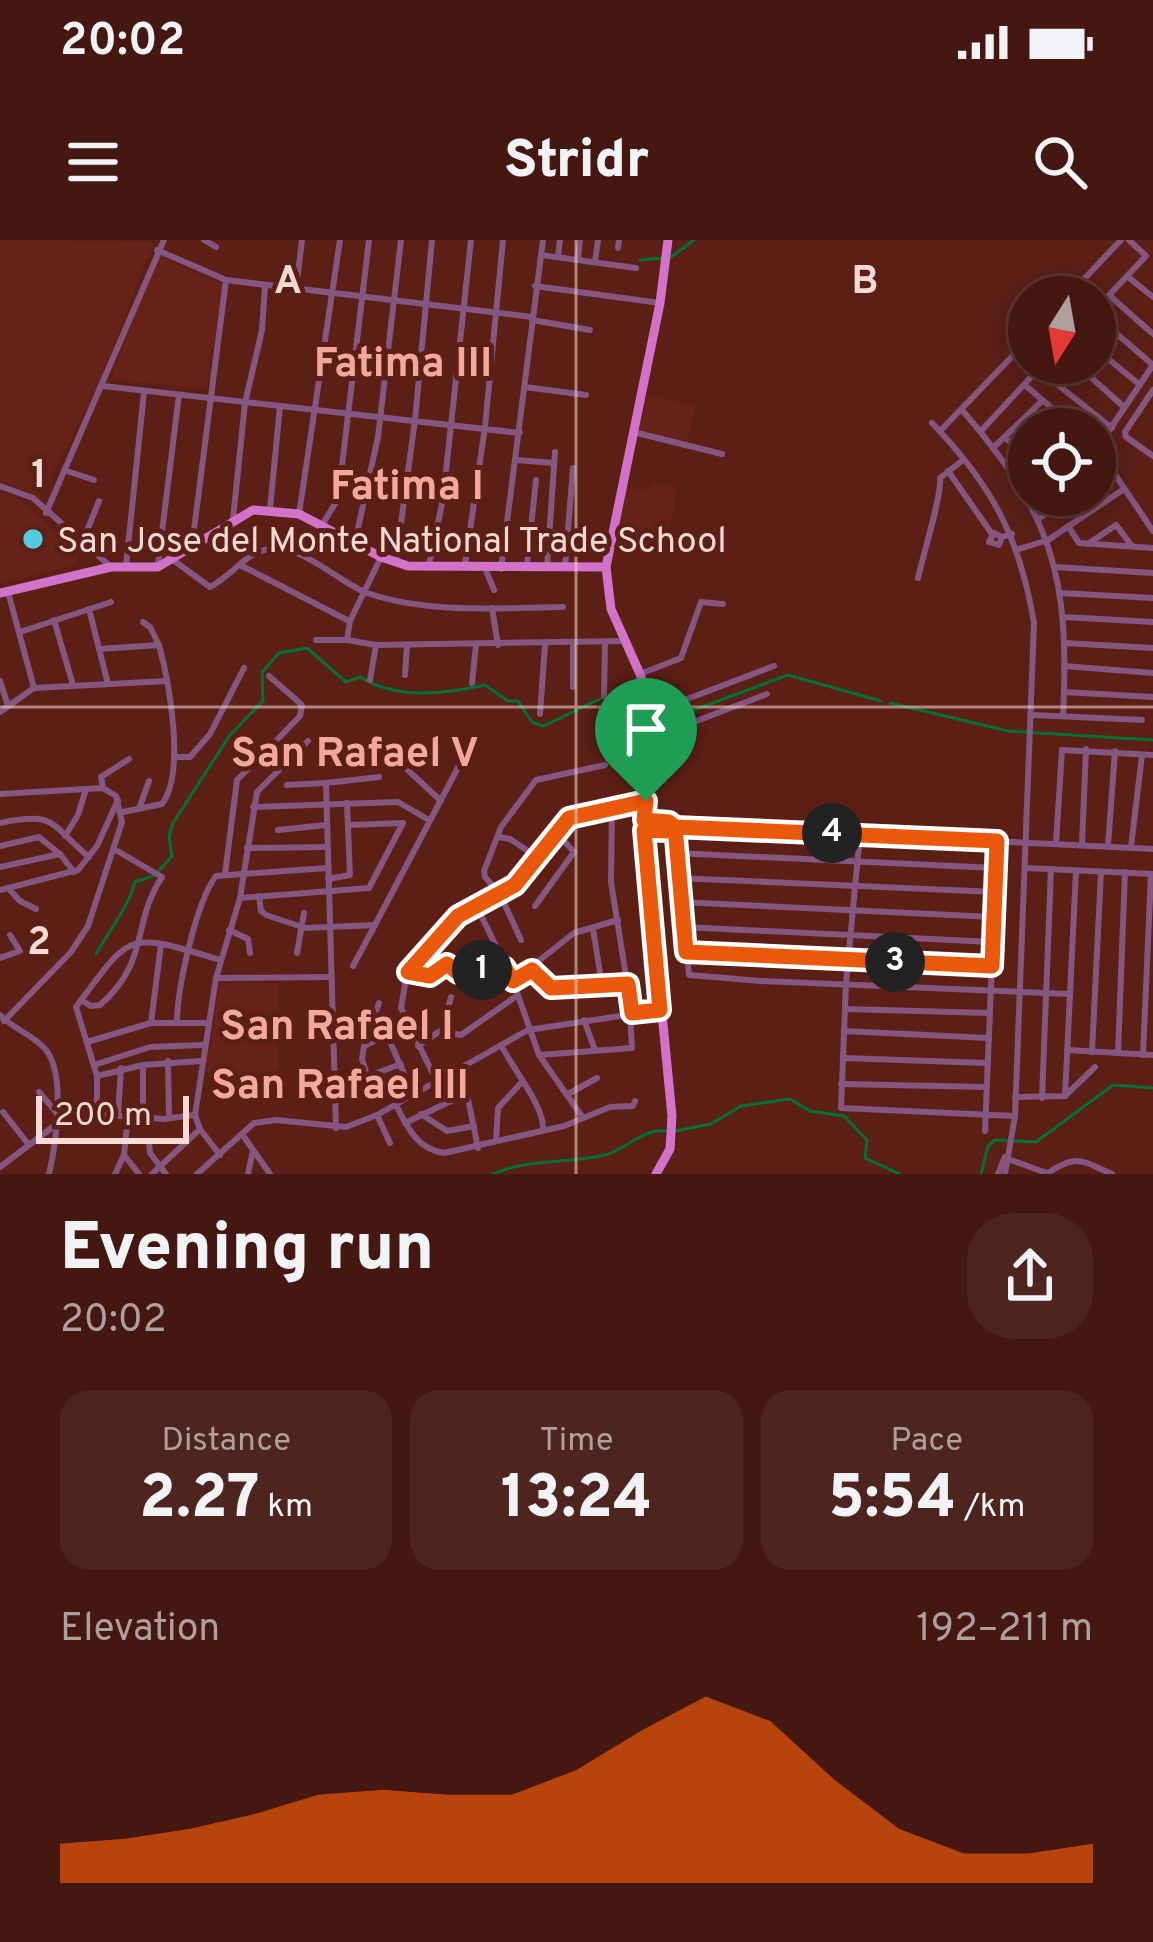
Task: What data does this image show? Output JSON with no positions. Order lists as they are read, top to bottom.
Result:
{
  "districts": [
    "Fatima III",
    "Fatima I",
    "San Rafael V",
    "San Rafael I",
    "San Rafael III"
  ],
  "places": ["San Jose del Monte National Trade School"],
  "scale_bar": "200 m",
  "north": "bottom",
  "page": {
    "status": "20:02",
    "header": "Stridr",
    "pins": ["4", "3", "1"],
    "scale": "200 m",
    "heading": ["Evening run", "20:02"],
    "stats": [
      ["Distance", "2.27 km"],
      ["Time", "13:24"],
      ["Pace", "5:54 /km"]
    ],
    "chart": ["Elevation", "192–211 m"]
  },
  "grid": {
    "columns": ["A", "B"],
    "rows": ["1", "2"]
  }
}
